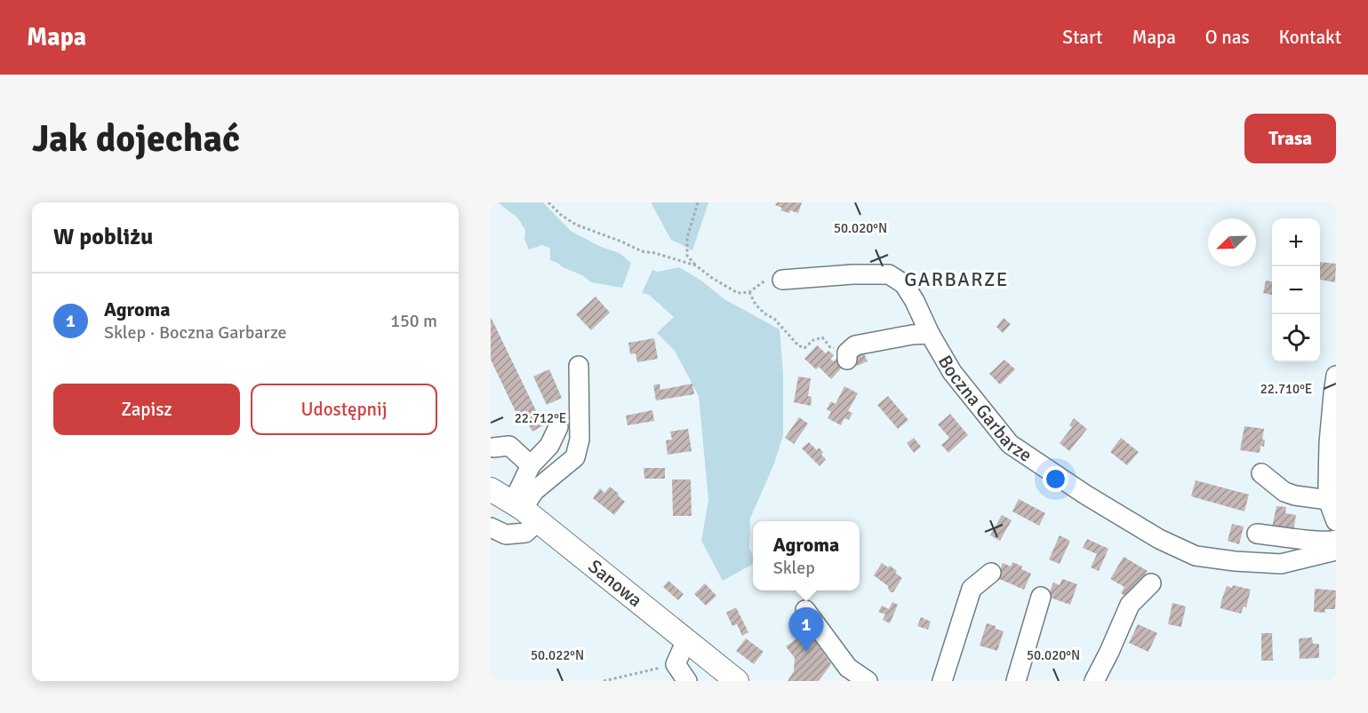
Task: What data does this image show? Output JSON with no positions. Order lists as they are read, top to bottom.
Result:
{
  "streets": {
    "main road": ["Sanowa"],
    "street": ["Boczna Garbarze"]
  },
  "districts": ["GARBARZE"],
  "north": "bottom left",
  "page": {
    "header": "Mapa",
    "nav": [
      "Start",
      "Mapa",
      "O nas",
      "Kontakt"
    ],
    "buttons": [
      "Trasa",
      ["Zapisz", "Udostępnij"]
    ],
    "title": "Jak dojechać",
    "heading": "W pobliżu",
    "map_buttons": ["+", "−"],
    "list": [
      {
        "mark": "1",
        "name": "Agroma",
        "note": "Sklep · Boczna Garbarze",
        "value": "150 m"
      }
    ],
    "popup": ["Agroma", "Sklep"],
    "pins": "1"
  },
  "coordinates": [
    "50.020°N",
    "22.710°E",
    "22.712°E",
    "50.022°N"
  ]
}
